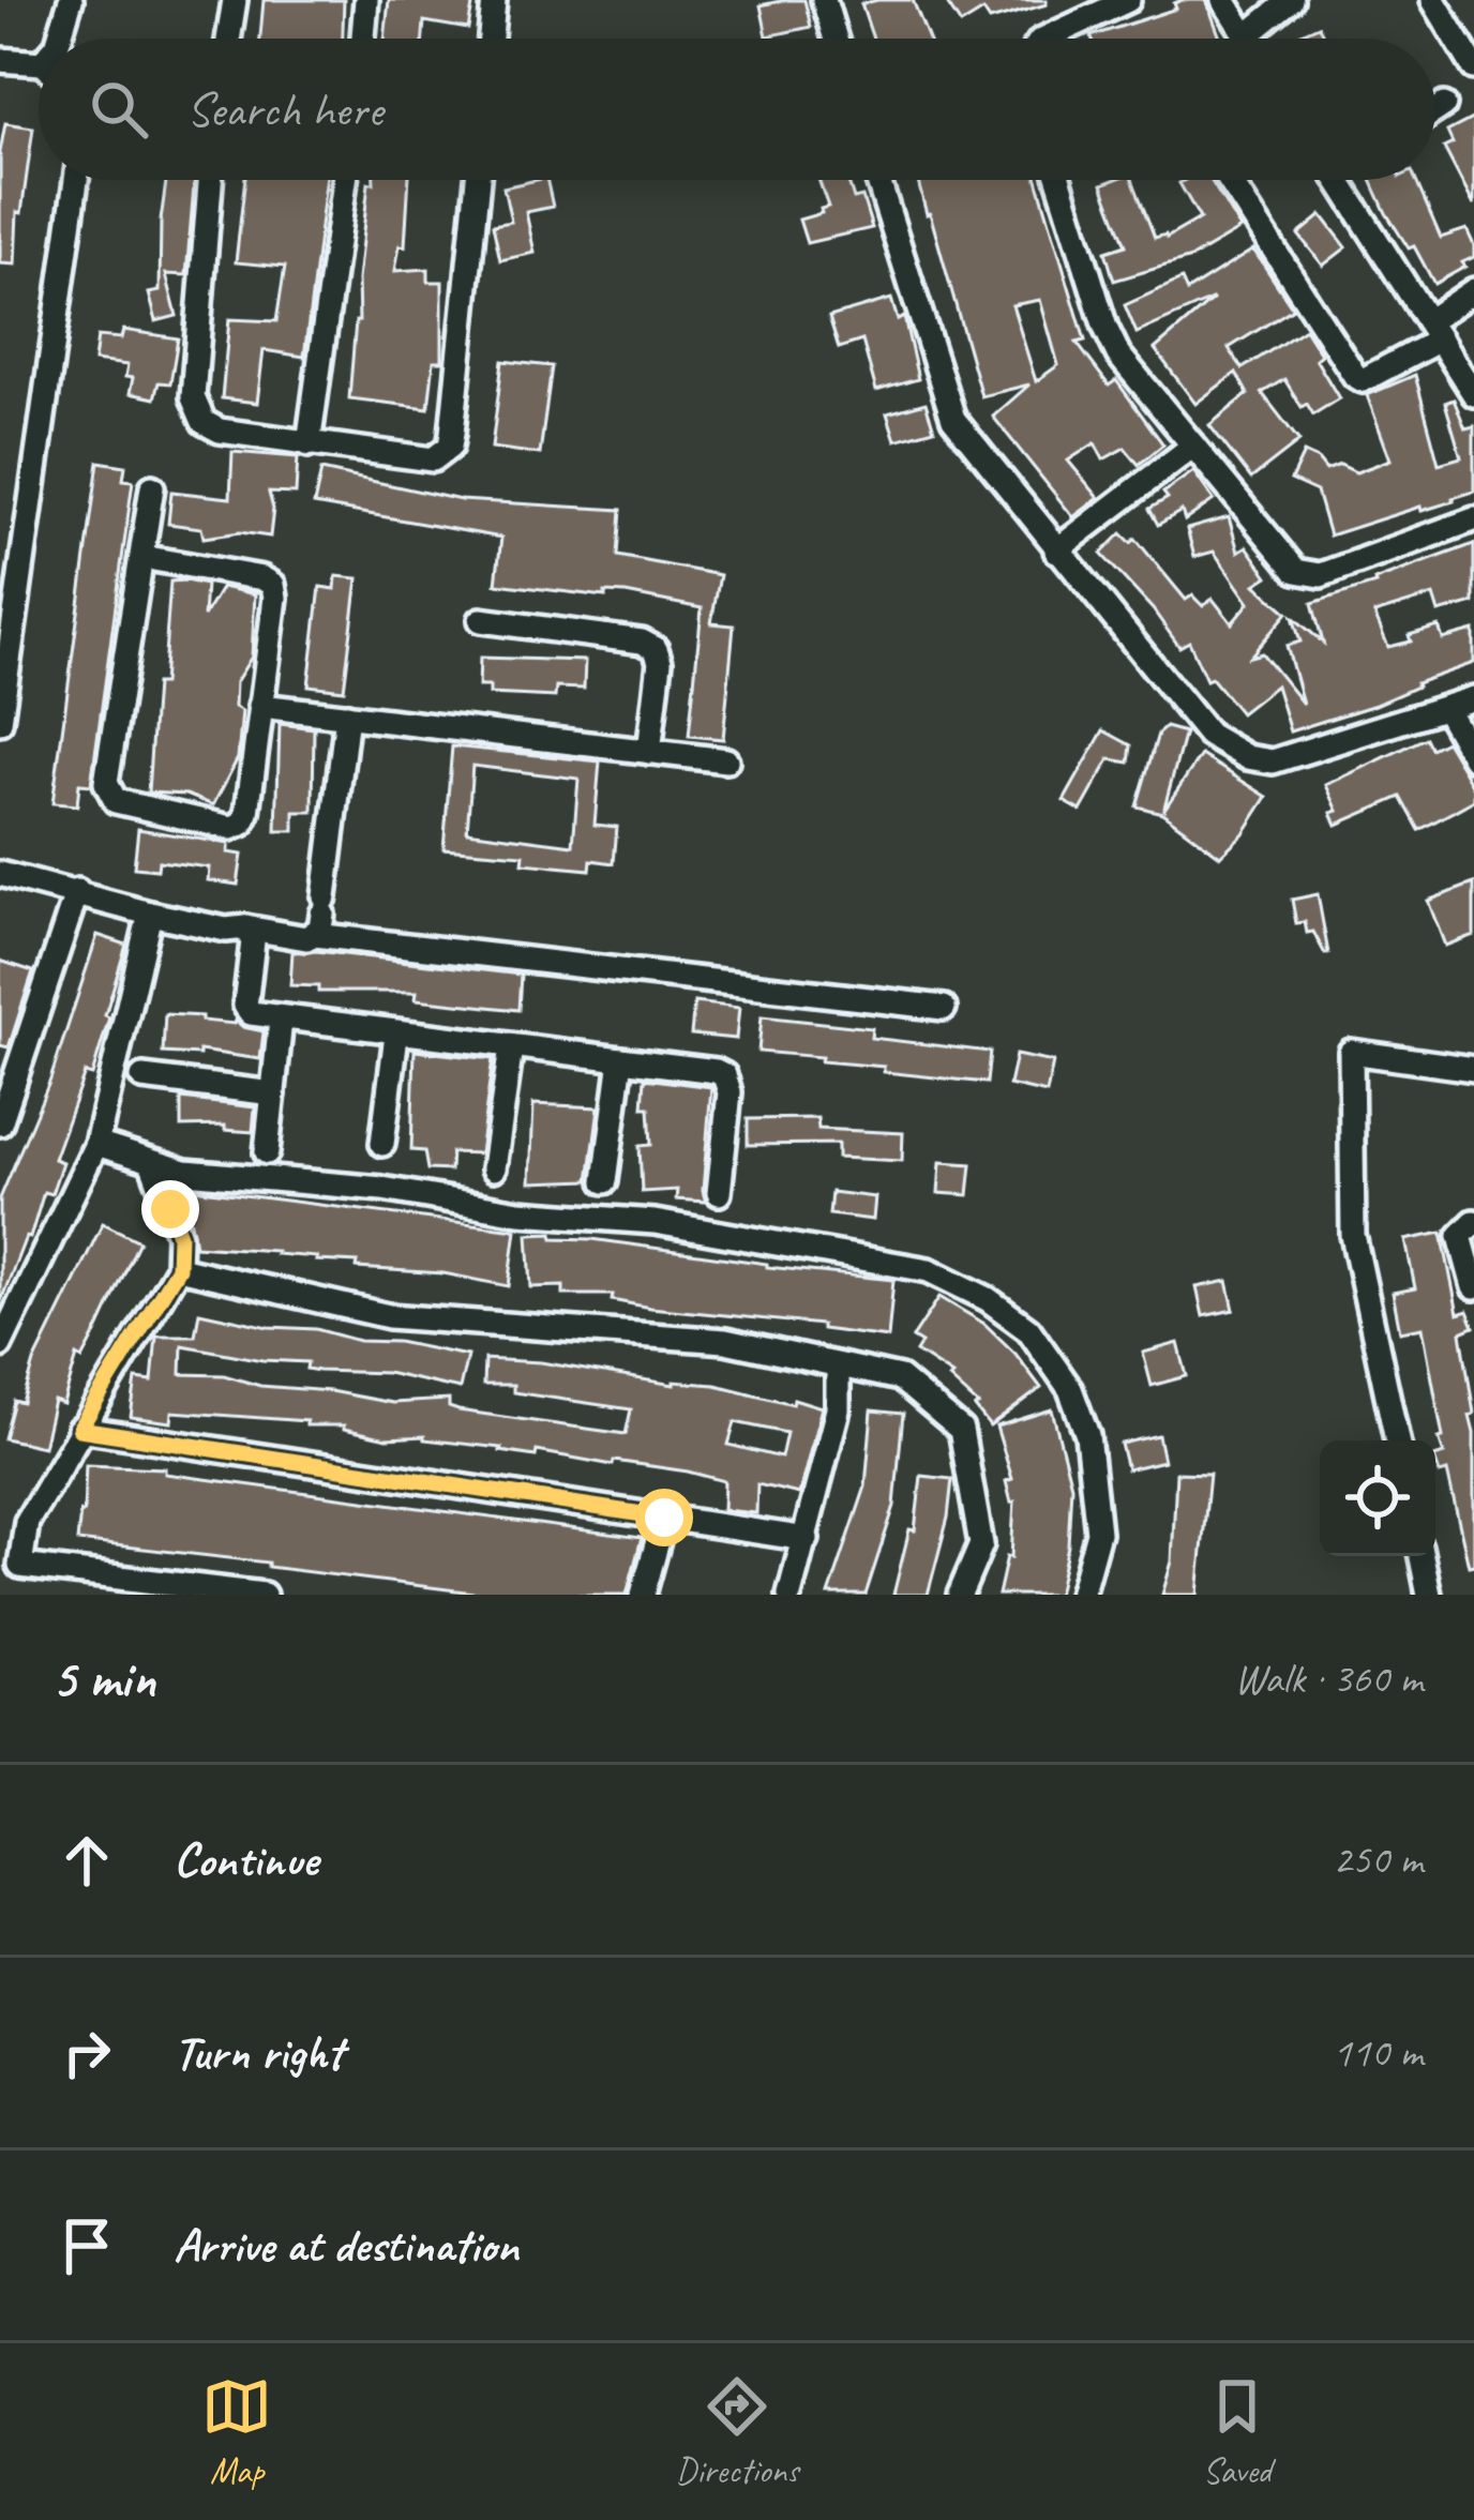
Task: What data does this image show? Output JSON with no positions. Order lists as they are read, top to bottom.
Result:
{
  "page": {
    "search": "Search here",
    "heading": ["5 min", "Walk · 360 m"],
    "list": [
      ["Continue", "250 m"],
      ["Turn right", "110 m"],
      "Arrive at destination"
    ],
    "nav": ["Map", "Directions", "Saved"]
  }
}
